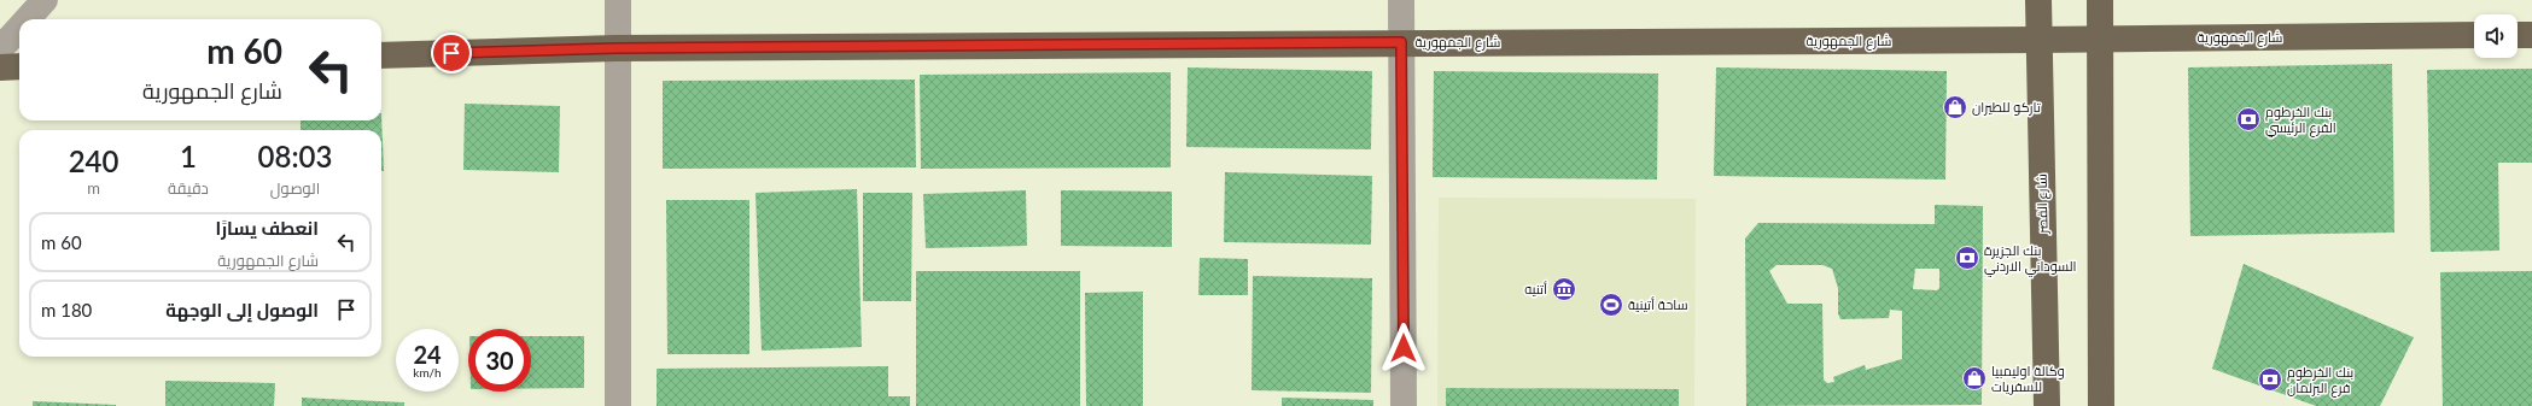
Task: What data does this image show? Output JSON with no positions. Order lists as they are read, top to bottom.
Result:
{
  "streets": {
    "main road": ["شارع الجمهورية", "شارع القصر"]
  },
  "crossings": [
    ["شارع الجمهورية", "شارع القصر"]
  ],
  "places": {
    "shop": ["تاركو للطيران", "وكالة اوليمبيا للسفريات"],
    "bank": ["بنك الخرطوم الفرع الرئيسي", "بنك الجزيرة السوداني الاردني", "بنك الخرطوم فرع البرلمان"],
    "museum": ["أتنيه"],
    "sports": ["ساحة أتينية"]
  },
  "page": {
    "turn": ["60 m", "شارع الجمهورية"],
    "eta": [
      "08:03",
      "الوصول",
      "1",
      "دقيقة",
      "240",
      "m"
    ],
    "list": [
      {
        "name": "انعطف يسارًا",
        "note": "شارع الجمهورية",
        "value": "60 m"
      },
      {
        "name": "الوصول إلى الوجهة",
        "value": "180 m"
      }
    ],
    "speed": "24 km/h",
    "limit": "30"
  }
}
